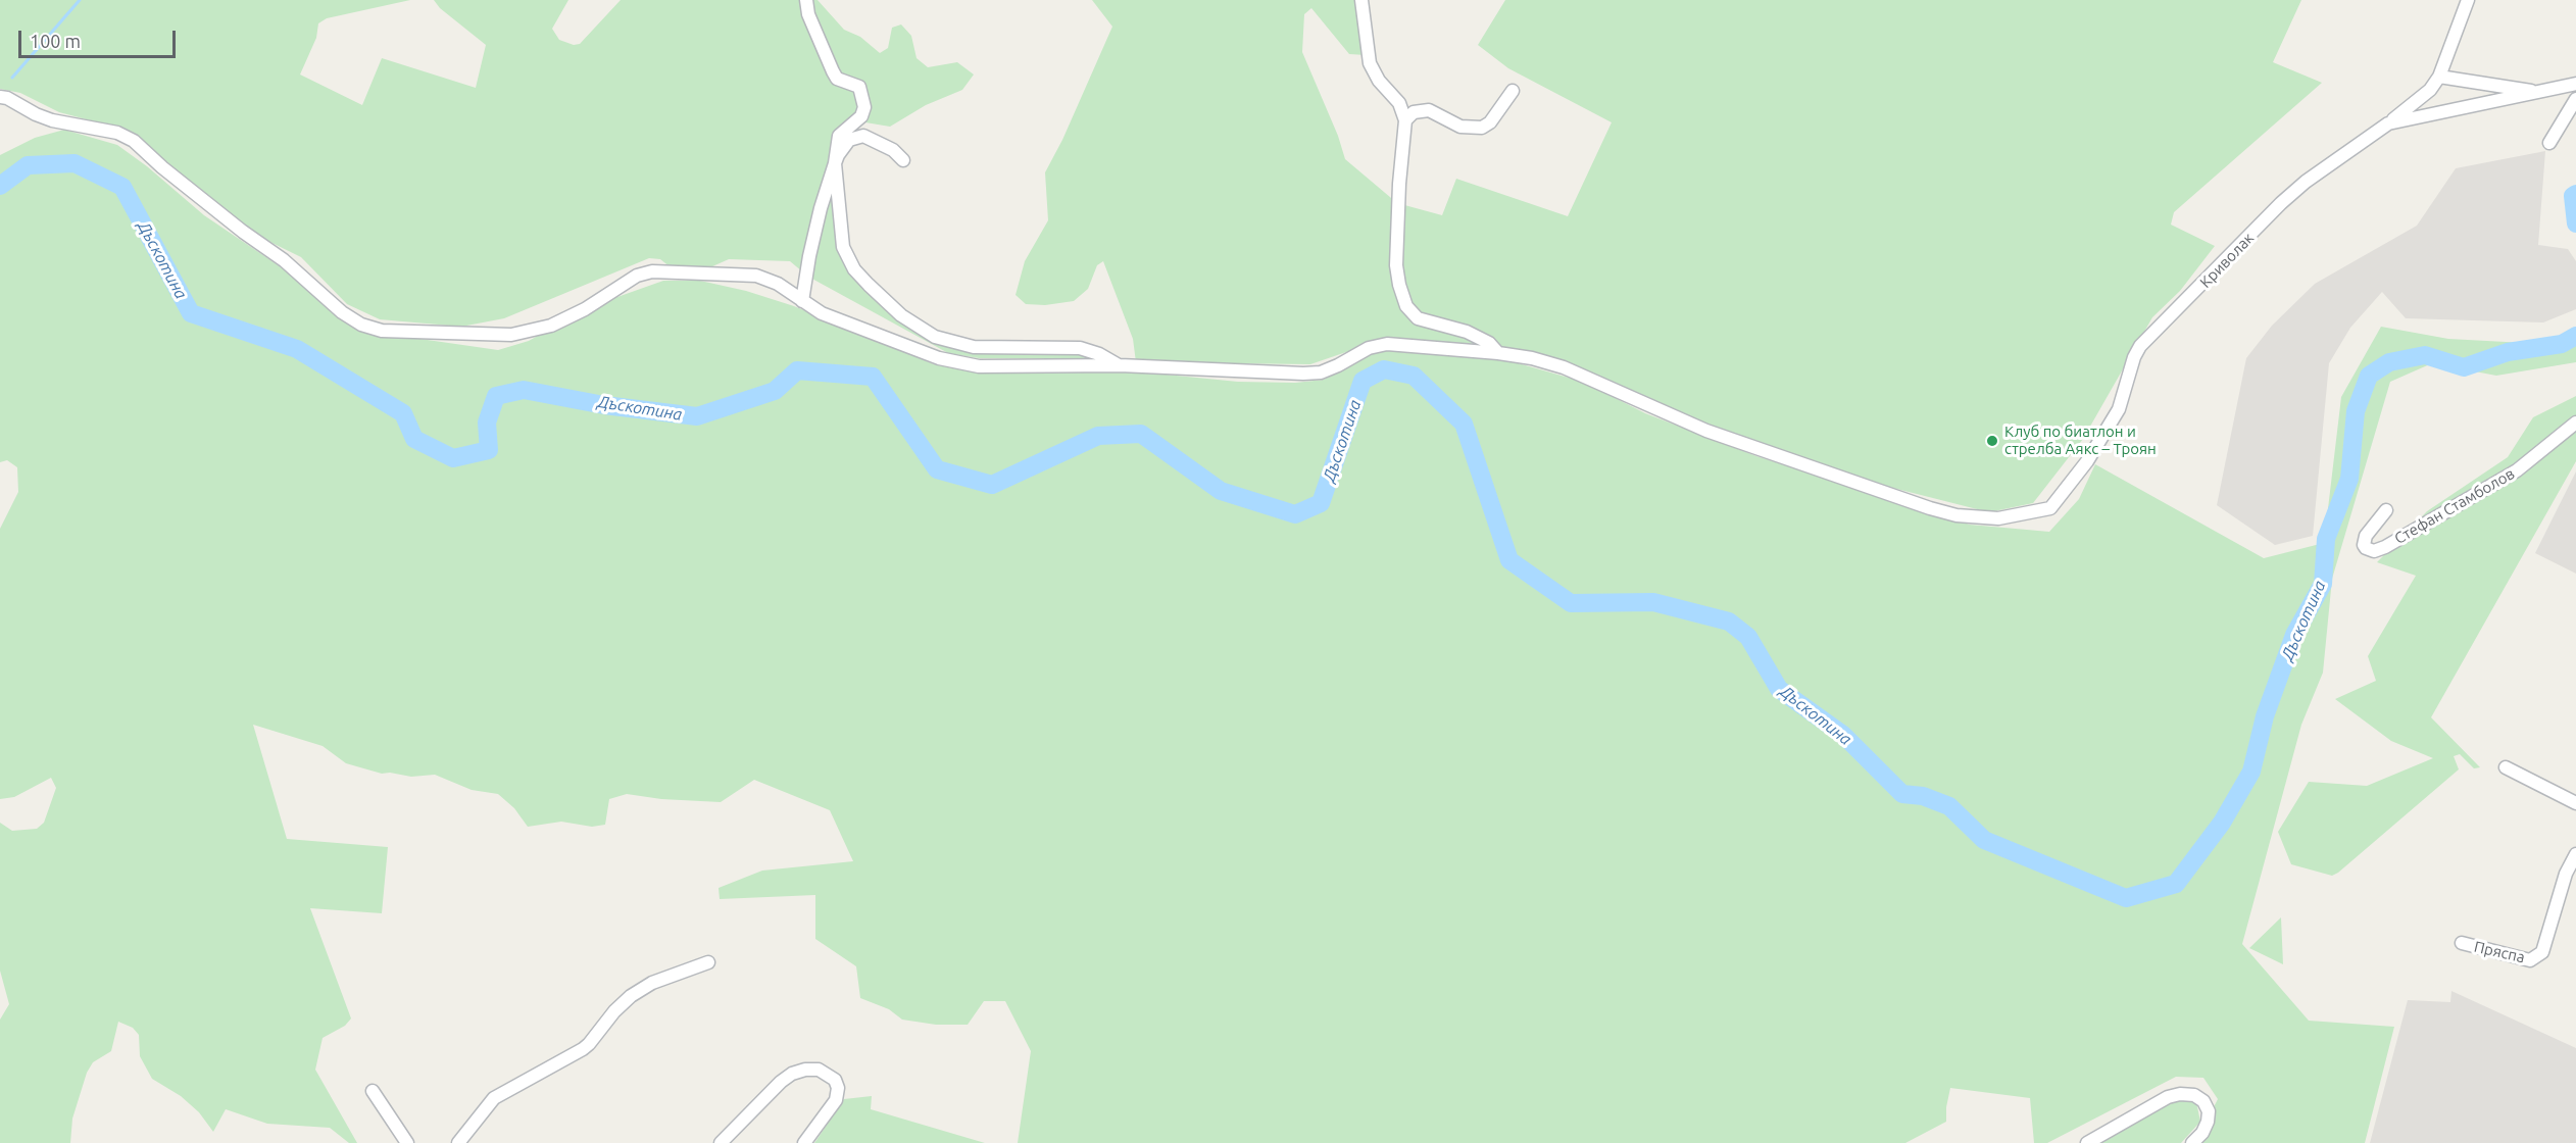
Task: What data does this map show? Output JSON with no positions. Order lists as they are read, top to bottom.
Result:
{
  "streets": {
    "street": ["Криволак", "Стефан Стамболов", "Пряспа"]
  },
  "water": ["Дъскотина"],
  "places": ["Клуб по биатлон и стрелба Аякс – Троян"],
  "scale_bar": "100 m"
}
